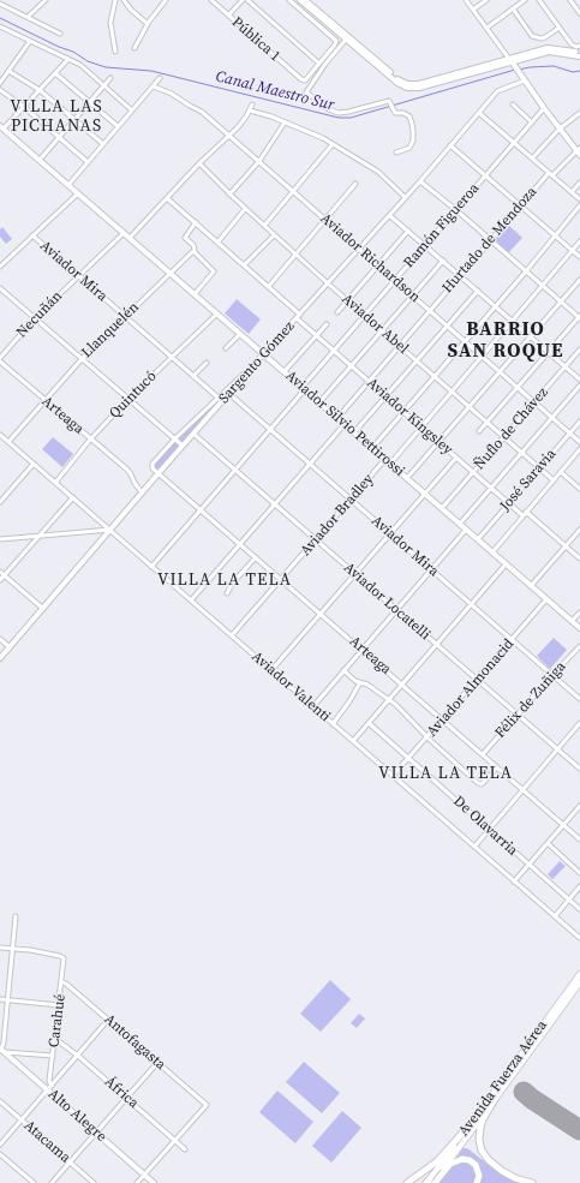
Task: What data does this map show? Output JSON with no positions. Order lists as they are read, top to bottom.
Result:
{
  "streets": {
    "main road": [
      "Sargento Gómez",
      "Aviador Silvio Pettirossi",
      "Avenida Fuerza Aérea",
      "Alto Alegre"
    ],
    "street": [
      "Pública 1",
      "Ramón Figueroa",
      "Hurtado de Mendoza",
      "Aviador Richardson",
      "Aviador Mira",
      "Necuñán",
      "Aviador Abel",
      "Llanquelén",
      "Quintucó",
      "Arteaga",
      "Aviador Kingsley",
      "Ñuflo de Chávez",
      "José Saravia",
      "Aviador Bradley",
      "Aviador Locatelli",
      "Aviador Valenti",
      "Aviador Almonacid",
      "Félix de Zuñiga",
      "De Olavarria",
      "Carahué",
      "Antofagasta",
      "África",
      "Atacama"
    ]
  },
  "crossings": [
    ["Ramón Figueroa", "Aviador Richardson"],
    ["Ramón Figueroa", "Aviador Mira"],
    ["Ramón Figueroa", "Aviador Abel"],
    ["Ramón Figueroa", "Arteaga"],
    ["Ramón Figueroa", "Aviador Kingsley"],
    ["Ramón Figueroa", "Aviador Silvio Pettirossi"],
    ["Ramón Figueroa", "Aviador Locatelli"],
    ["Ramón Figueroa", "Aviador Valenti"],
    ["Hurtado de Mendoza", "Aviador Richardson"],
    ["Hurtado de Mendoza", "Aviador Abel"],
    ["Hurtado de Mendoza", "Aviador Kingsley"],
    ["Hurtado de Mendoza", "Aviador Silvio Pettirossi"],
    ["Aviador Richardson", "Sargento Gómez"],
    ["Aviador Richardson", "Ñuflo de Chávez"],
    ["Aviador Richardson", "José Saravia"],
    ["Aviador Mira", "Necuñán"],
    ["Aviador Mira", "Llanquelén"],
    ["Aviador Mira", "Sargento Gómez"],
    ["Aviador Mira", "Quintucó"],
    ["Aviador Mira", "Aviador Bradley"],
    ["Aviador Mira", "Aviador Almonacid"],
    ["Aviador Mira", "Félix de Zuñiga"],
    ["Necuñán", "Aviador Silvio Pettirossi"],
    ["Aviador Abel", "Sargento Gómez"],
    ["Aviador Abel", "Ñuflo de Chávez"],
    ["Aviador Abel", "José Saravia"],
    ["Llanquelén", "Arteaga"],
    ["Llanquelén", "Aviador Silvio Pettirossi"],
    ["Llanquelén", "Aviador Valenti"],
    ["Sargento Gómez", "Arteaga"],
    ["Sargento Gómez", "Aviador Kingsley"],
    ["Sargento Gómez", "Aviador Silvio Pettirossi"],
    ["Sargento Gómez", "Aviador Locatelli"],
    ["Sargento Gómez", "Aviador Valenti"],
    ["Quintucó", "Arteaga"],
    ["Quintucó", "Aviador Silvio Pettirossi"],
    ["Quintucó", "Aviador Valenti"],
    ["Arteaga", "Aviador Bradley"],
    ["Arteaga", "Aviador Almonacid"],
    ["Arteaga", "Félix de Zuñiga"],
    ["Aviador Kingsley", "Ñuflo de Chávez"],
    ["Aviador Kingsley", "José Saravia"],
    ["Aviador Silvio Pettirossi", "Ñuflo de Chávez"],
    ["Aviador Silvio Pettirossi", "José Saravia"],
    ["Aviador Silvio Pettirossi", "Aviador Bradley"],
    ["Aviador Silvio Pettirossi", "Aviador Almonacid"],
    ["Aviador Bradley", "Aviador Locatelli"],
    ["Aviador Bradley", "Aviador Valenti"],
    ["Aviador Locatelli", "Aviador Almonacid"],
    ["Aviador Locatelli", "Félix de Zuñiga"],
    ["Aviador Valenti", "Aviador Almonacid"],
    ["Aviador Almonacid", "De Olavarria"],
    ["Carahué", "Antofagasta"],
    ["Carahué", "África"],
    ["Antofagasta", "África"]
  ],
  "districts": [
    "VILLA LAS PICHANAS",
    "BARRIO SAN ROQUE",
    "VILLA LA TELA",
    "VILLA LA TELA"
  ],
  "water": ["Canal Maestro Sur"]
}
